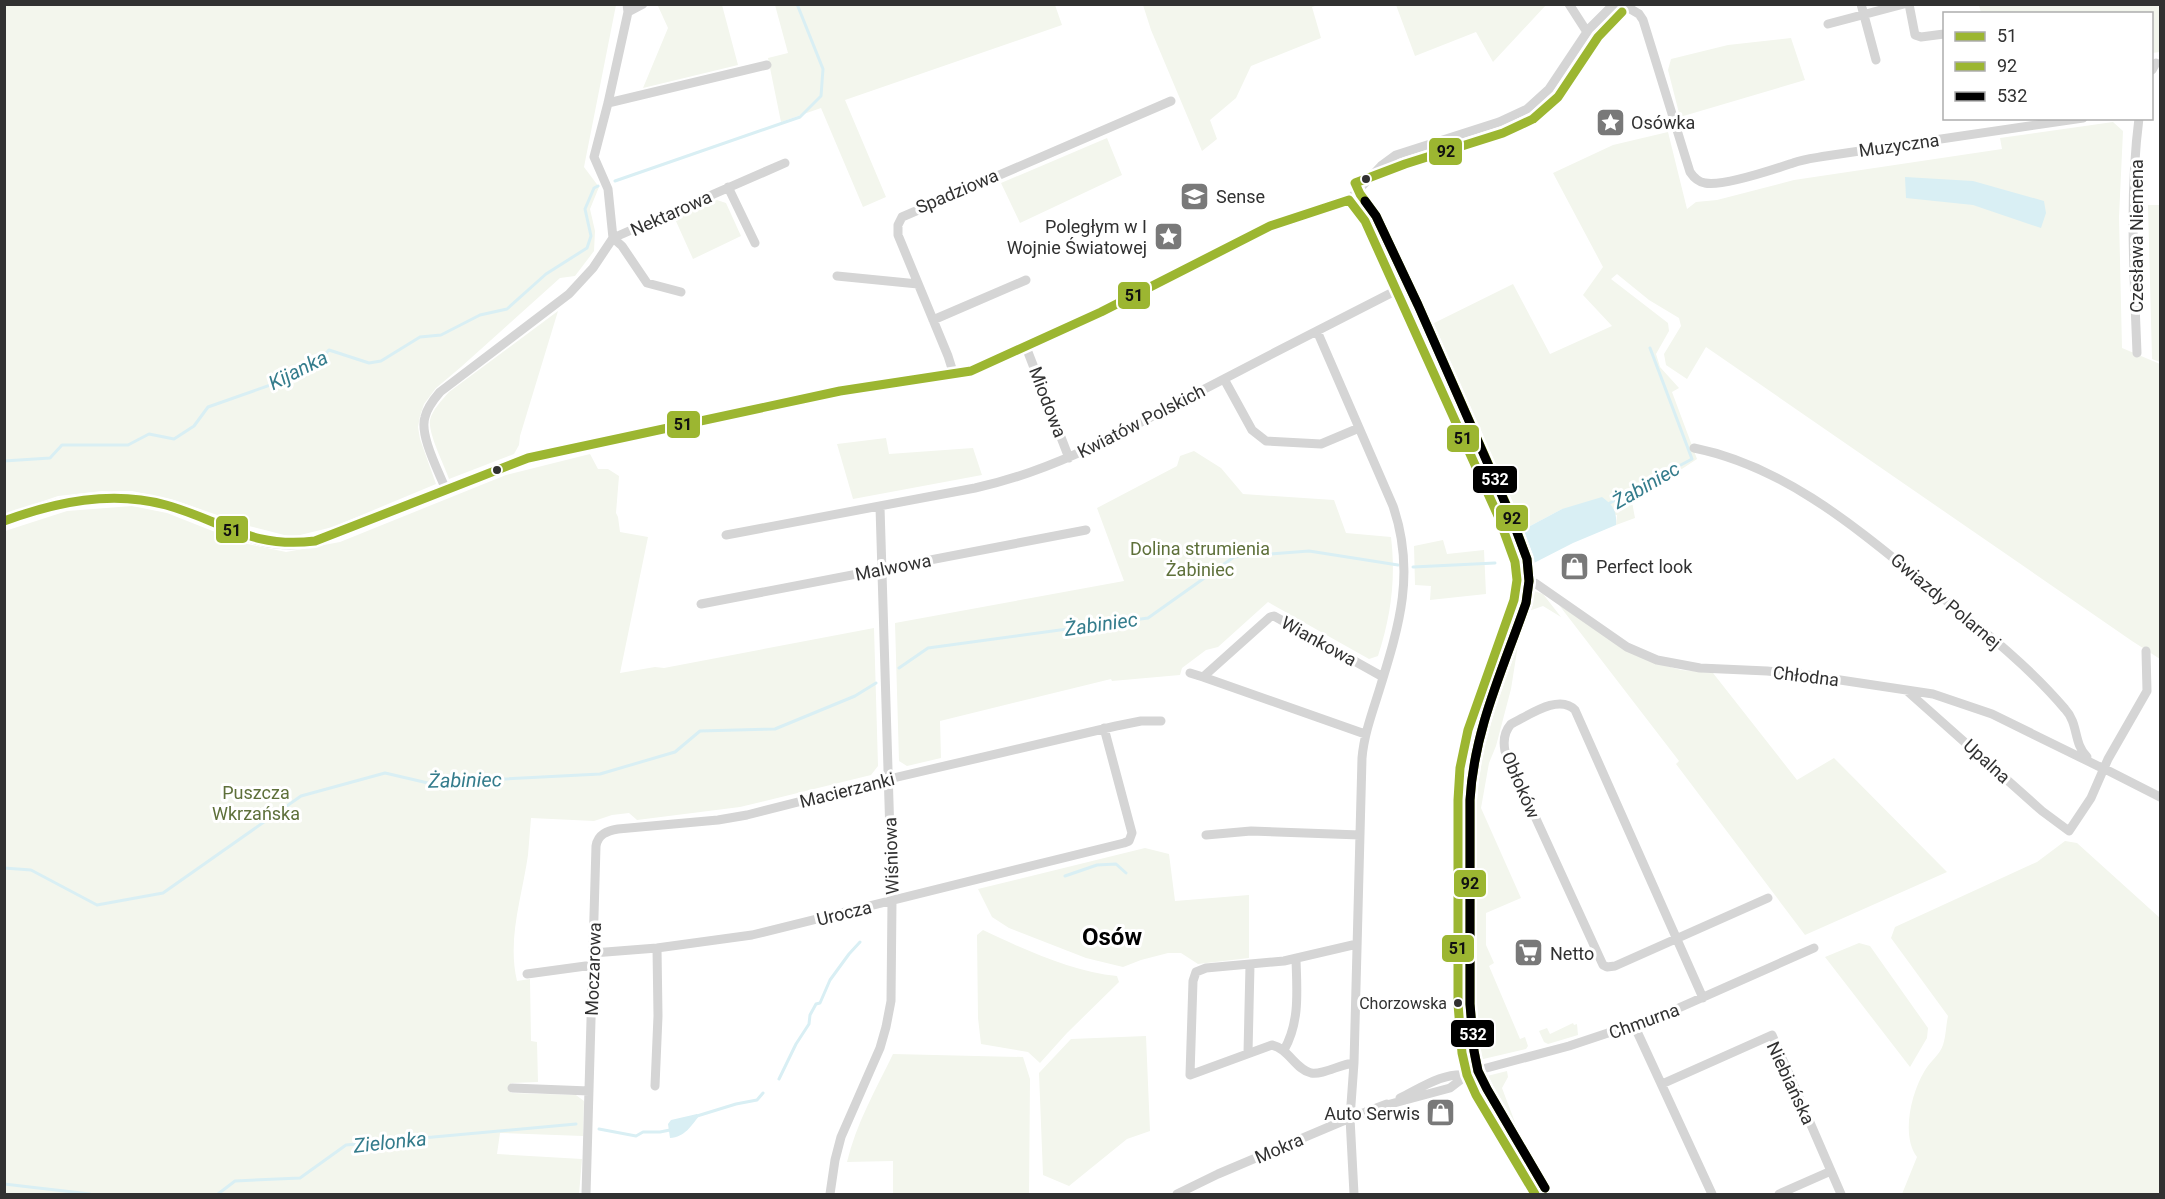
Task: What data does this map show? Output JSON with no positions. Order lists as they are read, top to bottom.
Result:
{
  "streets": {
    "street": [
      "Muzyczna",
      "Spadziowa",
      "Nektarowa",
      "Czesława Niemena",
      "Miodowa",
      "Kwiatów Polskich",
      "Malwowa",
      "Gwiazdy Polarnej",
      "Wiankowa",
      "Chłodna",
      "Upalna",
      "Obłoków",
      "Macierzanki",
      "Wiśniowa",
      "Urocza",
      "Moczarowa",
      "Chmurna",
      "Niebiańska",
      "Mokra"
    ]
  },
  "crossings": [
    ["Spadziowa", "Miodowa"],
    ["Miodowa", "Kwiatów Polskich"],
    ["Kwiatów Polskich", "Wiśniowa"],
    ["Malwowa", "Wiśniowa"],
    ["Gwiazdy Polarnej", "Chłodna"],
    ["Gwiazdy Polarnej", "Upalna"],
    ["Chłodna", "Upalna"],
    ["Obłoków", "Chmurna"],
    ["Macierzanki", "Wiśniowa"],
    ["Macierzanki", "Urocza"],
    ["Macierzanki", "Moczarowa"],
    ["Wiśniowa", "Urocza"],
    ["Urocza", "Moczarowa"],
    ["Chmurna", "Mokra"]
  ],
  "districts": ["Osów"],
  "water": ["Kijanka", "Żabiniec", "Zielonka"],
  "parks": ["Dolina strumienia Żabiniec", "Puszcza Wkrzańska"],
  "places": {
    "place": ["Osówka", "Poległym w I Wojnie Światowej"],
    "school or university": ["Sense"],
    "shop": ["Perfect look", "Auto Serwis"],
    "supermarket": ["Netto"],
    "other": ["Chorzowska"]
  },
  "lines": ["transit line 92", "transit line 51", "transit line 532"],
  "legend": ["51", "92", "532"]
}
